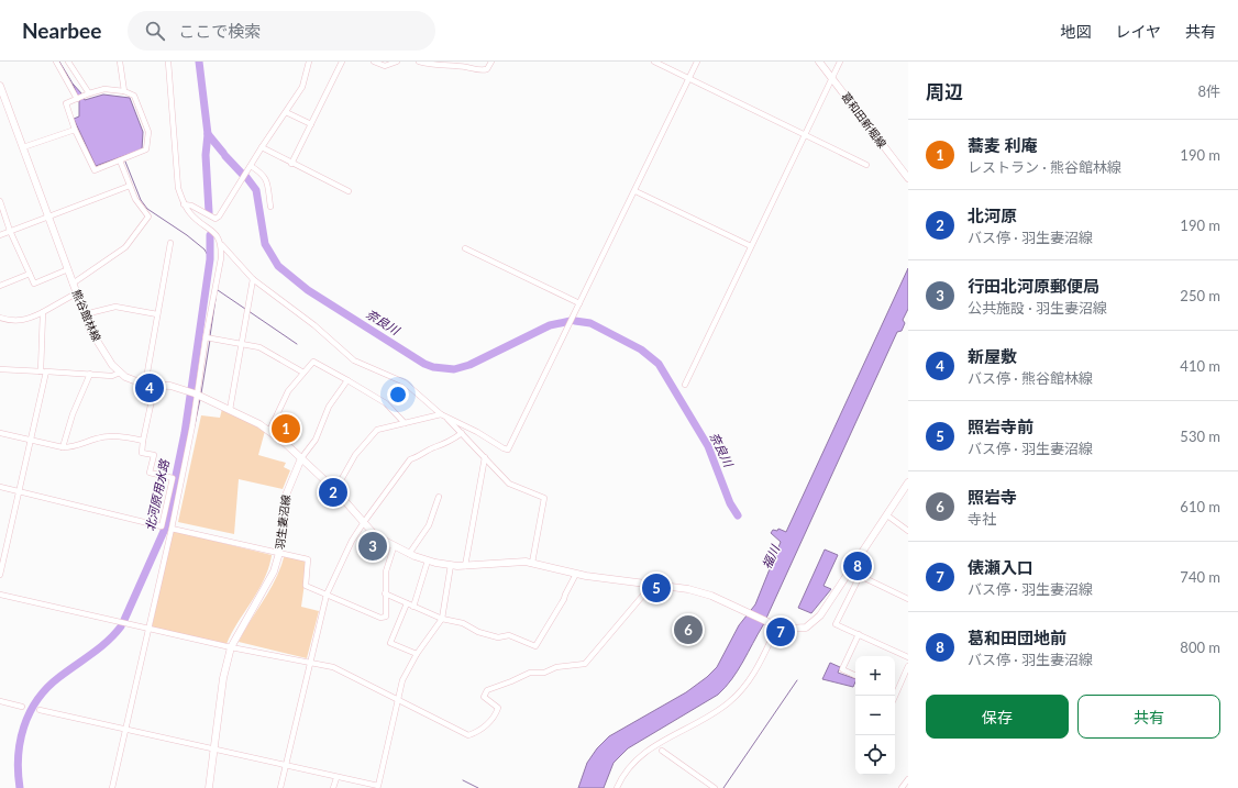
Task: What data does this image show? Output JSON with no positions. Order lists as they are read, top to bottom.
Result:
{
  "streets": {
    "main road": ["葛和田新堀線", "熊谷館林線", "羽生妻沼線"]
  },
  "crossings": [
    ["熊谷館林線", "羽生妻沼線"]
  ],
  "water": ["奈良川", "北河原用水路", "福川"],
  "page": {
    "header": "Nearbee",
    "search": "ここで検索",
    "nav": ["地図", "レイヤ", "共有"],
    "heading": ["周辺", "8件"],
    "list": [
      {
        "mark": "1",
        "name": "蕎麦 利庵",
        "note": "レストラン · 熊谷館林線",
        "value": "190 m"
      },
      {
        "mark": "2",
        "name": "北河原",
        "note": "バス停 · 羽生妻沼線",
        "value": "190 m"
      },
      {
        "mark": "3",
        "name": "行田北河原郵便局",
        "note": "公共施設 · 羽生妻沼線",
        "value": "250 m"
      },
      {
        "mark": "4",
        "name": "新屋敷",
        "note": "バス停 · 熊谷館林線",
        "value": "410 m"
      },
      {
        "mark": "5",
        "name": "照岩寺前",
        "note": "バス停 · 羽生妻沼線",
        "value": "530 m"
      },
      {
        "mark": "6",
        "name": "照岩寺",
        "note": "寺社",
        "value": "610 m"
      },
      {
        "mark": "7",
        "name": "俵瀬入口",
        "note": "バス停 · 羽生妻沼線",
        "value": "740 m"
      },
      {
        "mark": "8",
        "name": "葛和田団地前",
        "note": "バス停 · 羽生妻沼線",
        "value": "800 m"
      }
    ],
    "pins": [
      "4",
      "1",
      "2",
      "3",
      "8",
      "5",
      "6",
      "7"
    ],
    "map_buttons": ["+", "−"],
    "buttons": ["保存", "共有"]
  }
}
